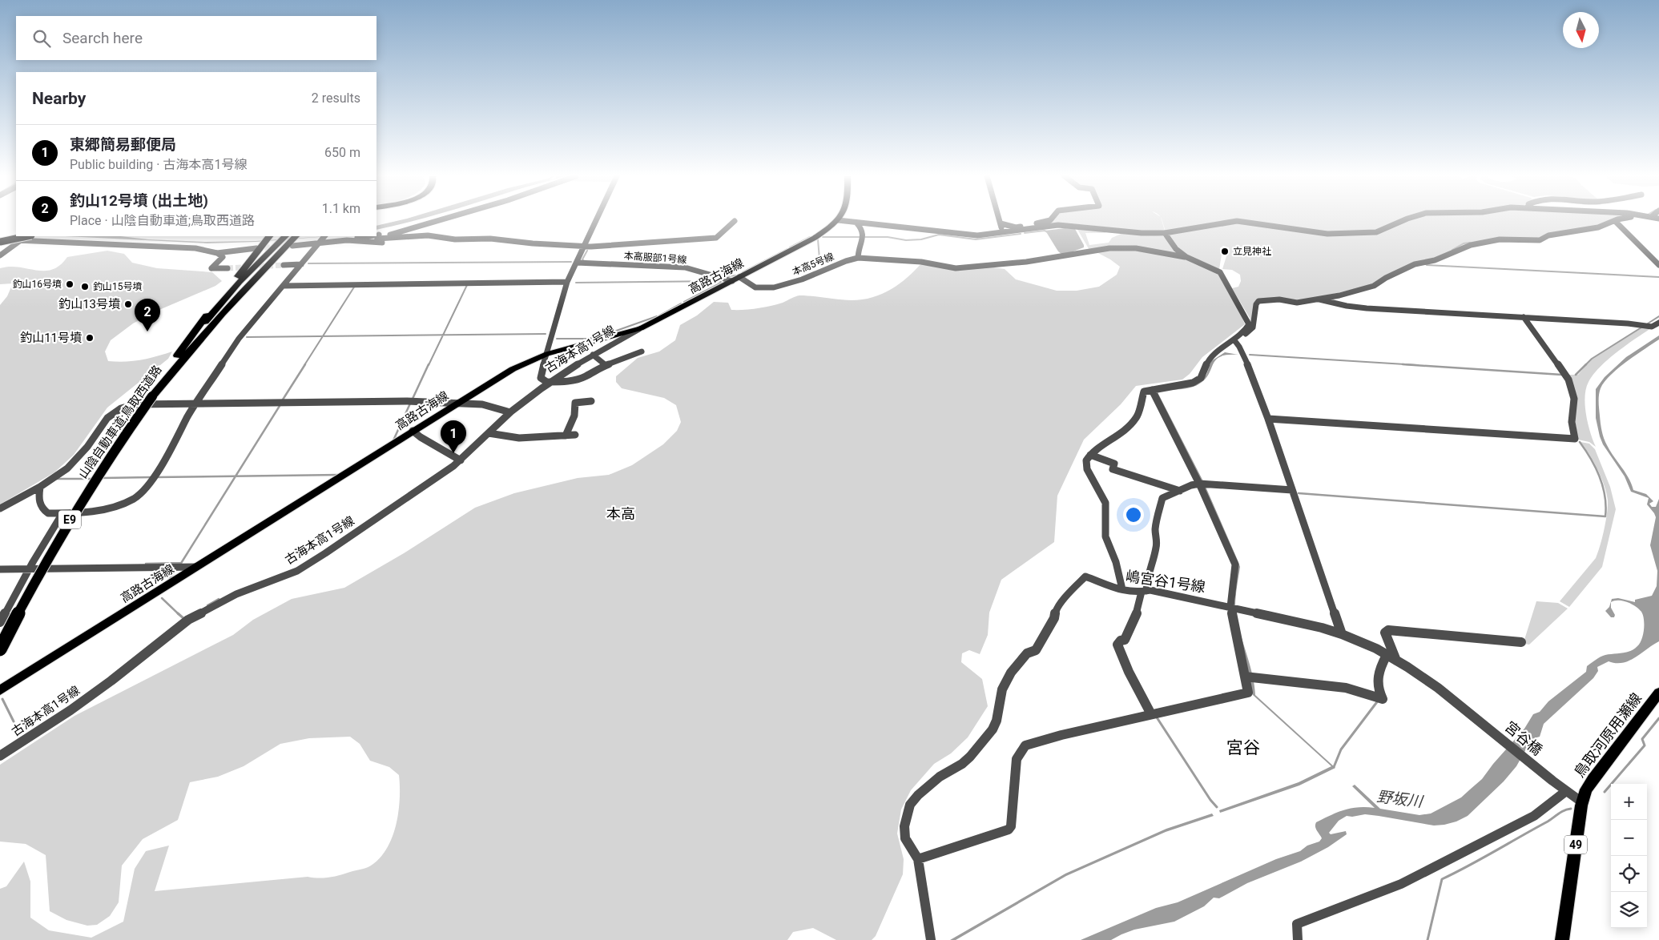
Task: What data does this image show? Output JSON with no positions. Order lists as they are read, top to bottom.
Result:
{
  "streets": {
    "highway": ["山陰自動車道;鳥取西道路", "E9"],
    "main road": ["高路古海線", "鳥取河原用瀬線", "49"],
    "street": [
      "本高服部1号線",
      "本高5号線",
      "古海本高1号線",
      "嶋宮谷1号線",
      "宮谷橋"
    ]
  },
  "crossings": [
    ["本高服部1号線", "本高5号線"],
    ["本高服部1号線", "高路古海線"],
    ["本高5号線", "高路古海線"],
    ["高路古海線", "古海本高1号線"],
    ["嶋宮谷1号線", "宮谷橋"]
  ],
  "districts": ["本高", "宮谷"],
  "water": ["野坂川"],
  "places": [
    "立見神社",
    "釣山16号墳",
    "釣山15号墳",
    "釣山13号墳",
    "釣山11号墳"
  ],
  "north": "bottom",
  "page": {
    "search": "Search here",
    "heading": ["Nearby", "2 results"],
    "list": [
      {
        "mark": "1",
        "name": "東郷簡易郵便局",
        "note": "Public building · 古海本高1号線",
        "value": "650 m"
      },
      {
        "mark": "2",
        "name": "釣山12号墳 (出土地)",
        "note": "Place · 山陰自動車道;鳥取西道路",
        "value": "1.1 km"
      }
    ],
    "pins": ["2", "1"],
    "map_buttons": ["+", "−"]
  }
}
